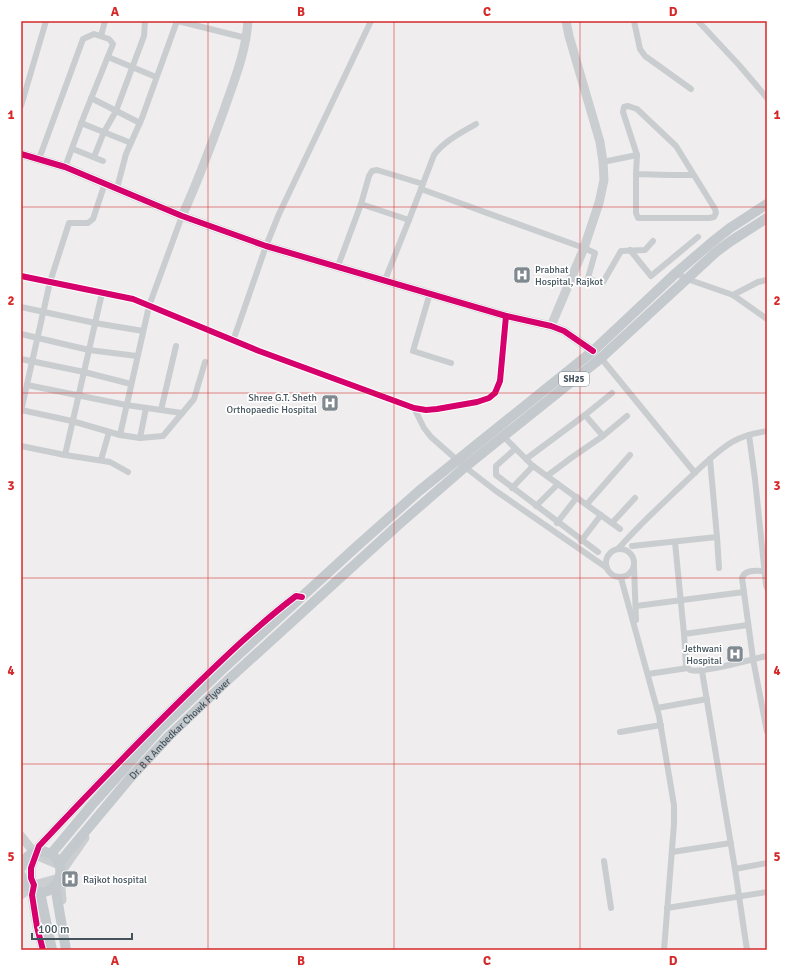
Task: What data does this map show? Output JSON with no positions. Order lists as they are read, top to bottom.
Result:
{
  "streets": {
    "main road": ["SH25", "Dr. B R Ambedkar Chowk Flyover"]
  },
  "crossings": [
    ["SH25", "Dr. B R Ambedkar Chowk Flyover"]
  ],
  "places": {
    "hospital": [
      "Prabhat Hospital, Rajkot",
      "Shree G.T. Sheth Orthopaedic Hospital",
      "Jethwani Hospital",
      "Rajkot hospital"
    ]
  },
  "scale_bar": "100 m",
  "grid": {
    "columns": [
      "A",
      "B",
      "C",
      "D"
    ],
    "rows": [
      "1",
      "2",
      "3",
      "4",
      "5"
    ]
  }
}
